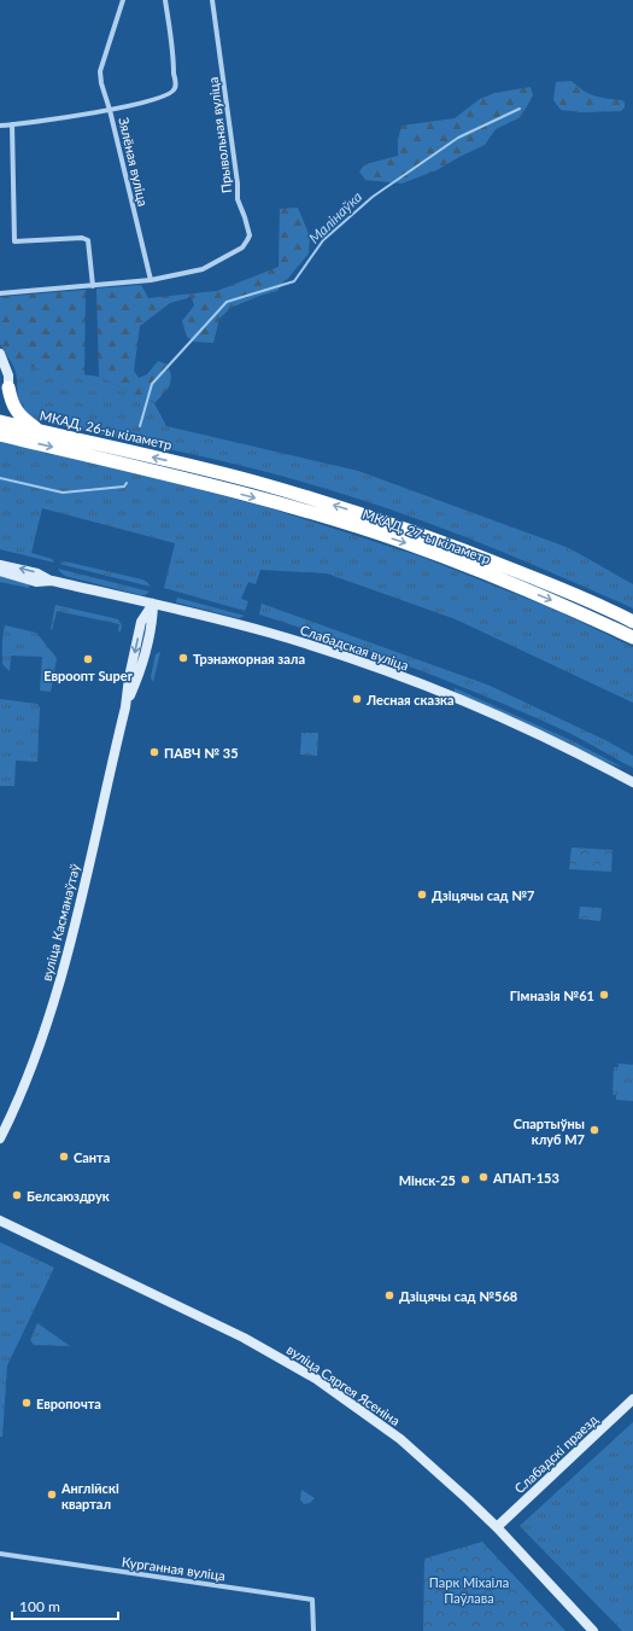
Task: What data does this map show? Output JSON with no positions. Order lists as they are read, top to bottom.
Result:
{
  "streets": {
    "highway": ["МКАД, 26-ы кіламетр", "МКАД, 27-ы кіламетр"],
    "main road": [
      "Слабадская вуліца",
      "вуліца Касманаўтаў",
      "вуліца Сяргея Ясеніна",
      "Слабадскі праезд"
    ],
    "street": ["Прывольная вуліца", "Зялёная вуліца", "Курганная вуліца"]
  },
  "crossings": [
    ["Прывольная вуліца", "Зялёная вуліца"],
    ["МКАД, 26-ы кіламетр", "МКАД, 27-ы кіламетр"],
    ["Слабадская вуліца", "вуліца Касманаўтаў"],
    ["вуліца Сяргея Ясеніна", "Слабадскі праезд"]
  ],
  "water": ["Малінаўка"],
  "parks": ["Парк Міхаіла Паўлава"],
  "places": [
    "Трэнажорная зала",
    "Евроопт Super",
    "Лесная сказка",
    "ПАВЧ № 35",
    "Дзіцячы сад №7",
    "Гімназія №61",
    "Спартыўны клуб М7",
    "Санта",
    "АПАП-153",
    "Мінск-25",
    "Белсаюздрук",
    "Дзіцячы сад №568",
    "Европочта",
    "Англійскі квартал"
  ],
  "scale_bar": "100 m"
}
